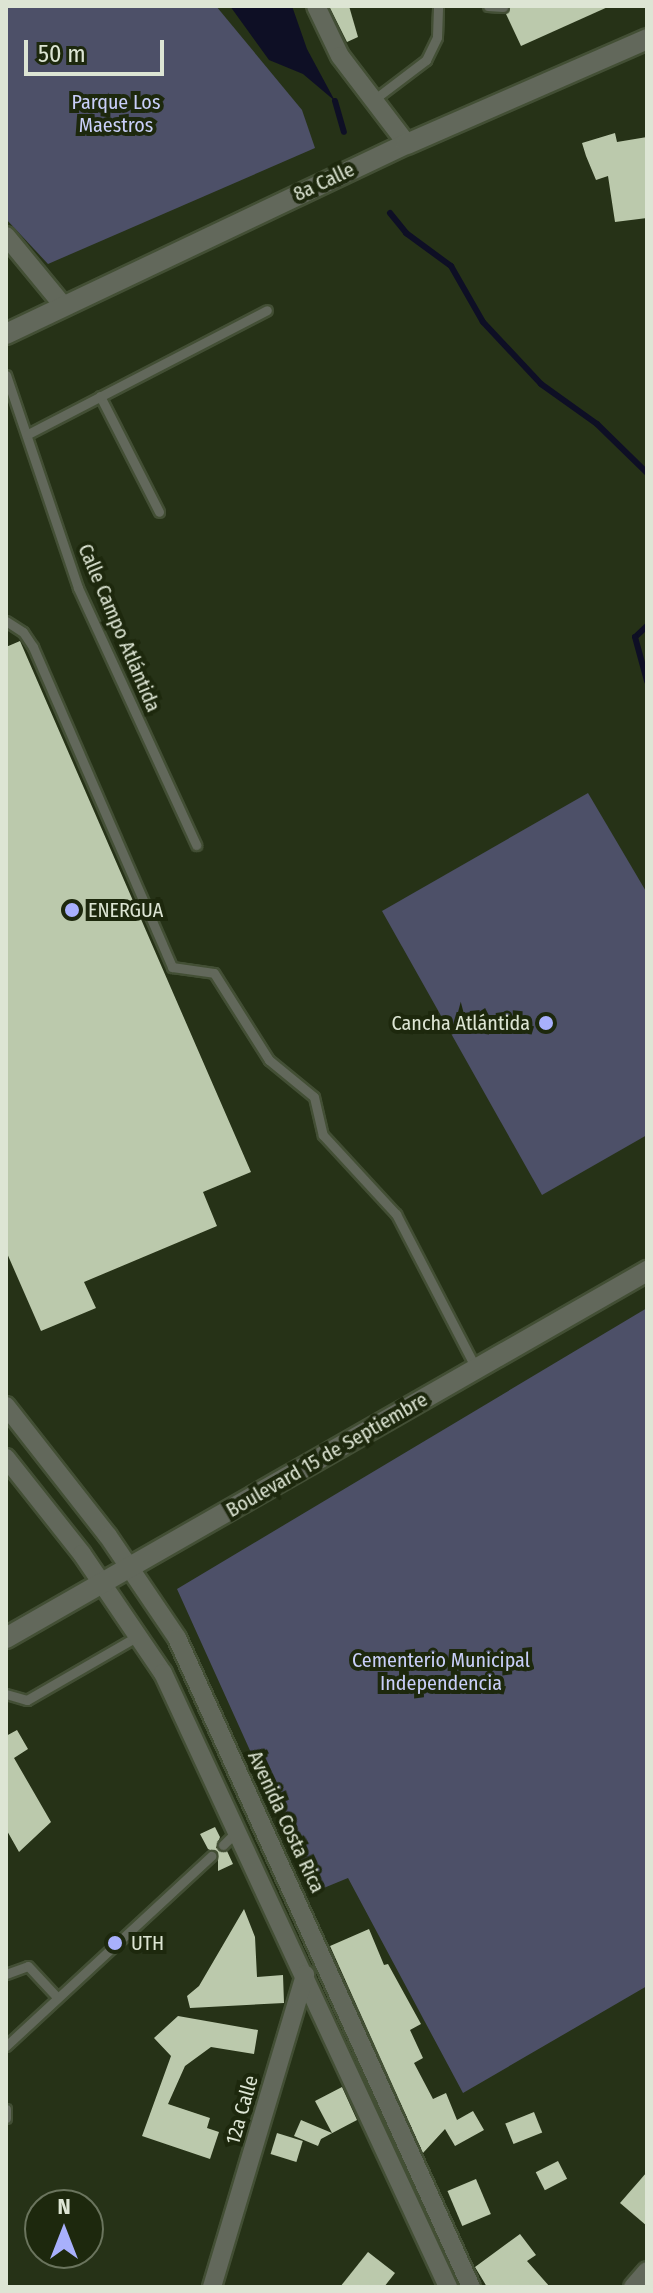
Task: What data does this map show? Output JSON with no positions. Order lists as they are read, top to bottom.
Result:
{
  "streets": {
    "street": [
      "8a Calle",
      "Boulevard 15 de Septiembre",
      "Avenida Costa Rica",
      "12a Calle"
    ],
    "lane": ["Calle Campo Atlántida"]
  },
  "crossings": [
    ["Boulevard 15 de Septiembre", "Avenida Costa Rica"],
    ["Avenida Costa Rica", "12a Calle"]
  ],
  "parks": ["Parque Los Maestros", "Cementerio Municipal Independencia"],
  "places": ["ENERGUA", "Cancha Atlántida", "UTH"],
  "scale_bar": "50 m",
  "north": "top"
}
